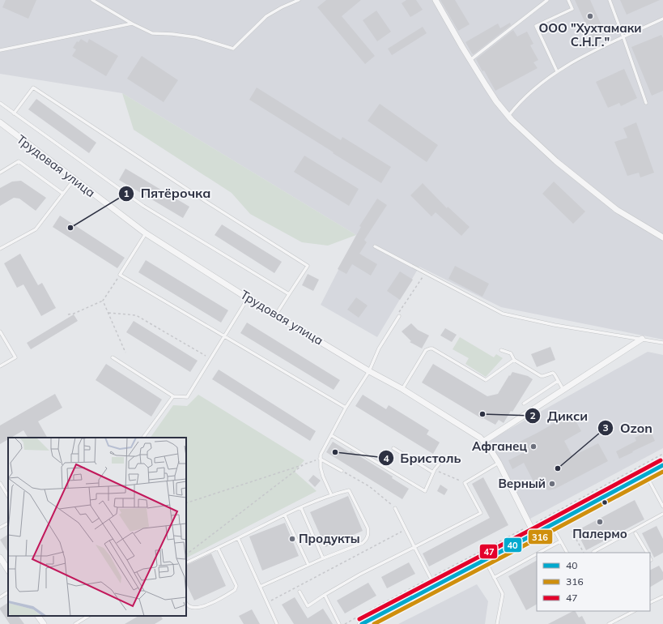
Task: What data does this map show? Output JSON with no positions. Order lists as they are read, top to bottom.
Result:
{
  "streets": {
    "street": ["Трудовая улица"]
  },
  "places": [
    "ООО \"Хухтамаки С.Н.Г.\"",
    "Пятёрочка",
    "Дикси",
    "Афганец",
    "Бристоль",
    "Ozon",
    "Верный",
    "Палермо",
    "Продукты"
  ],
  "lines": ["transit line 47", "transit line 40", "transit line 316"],
  "legend": ["40", "316", "47"]
}
